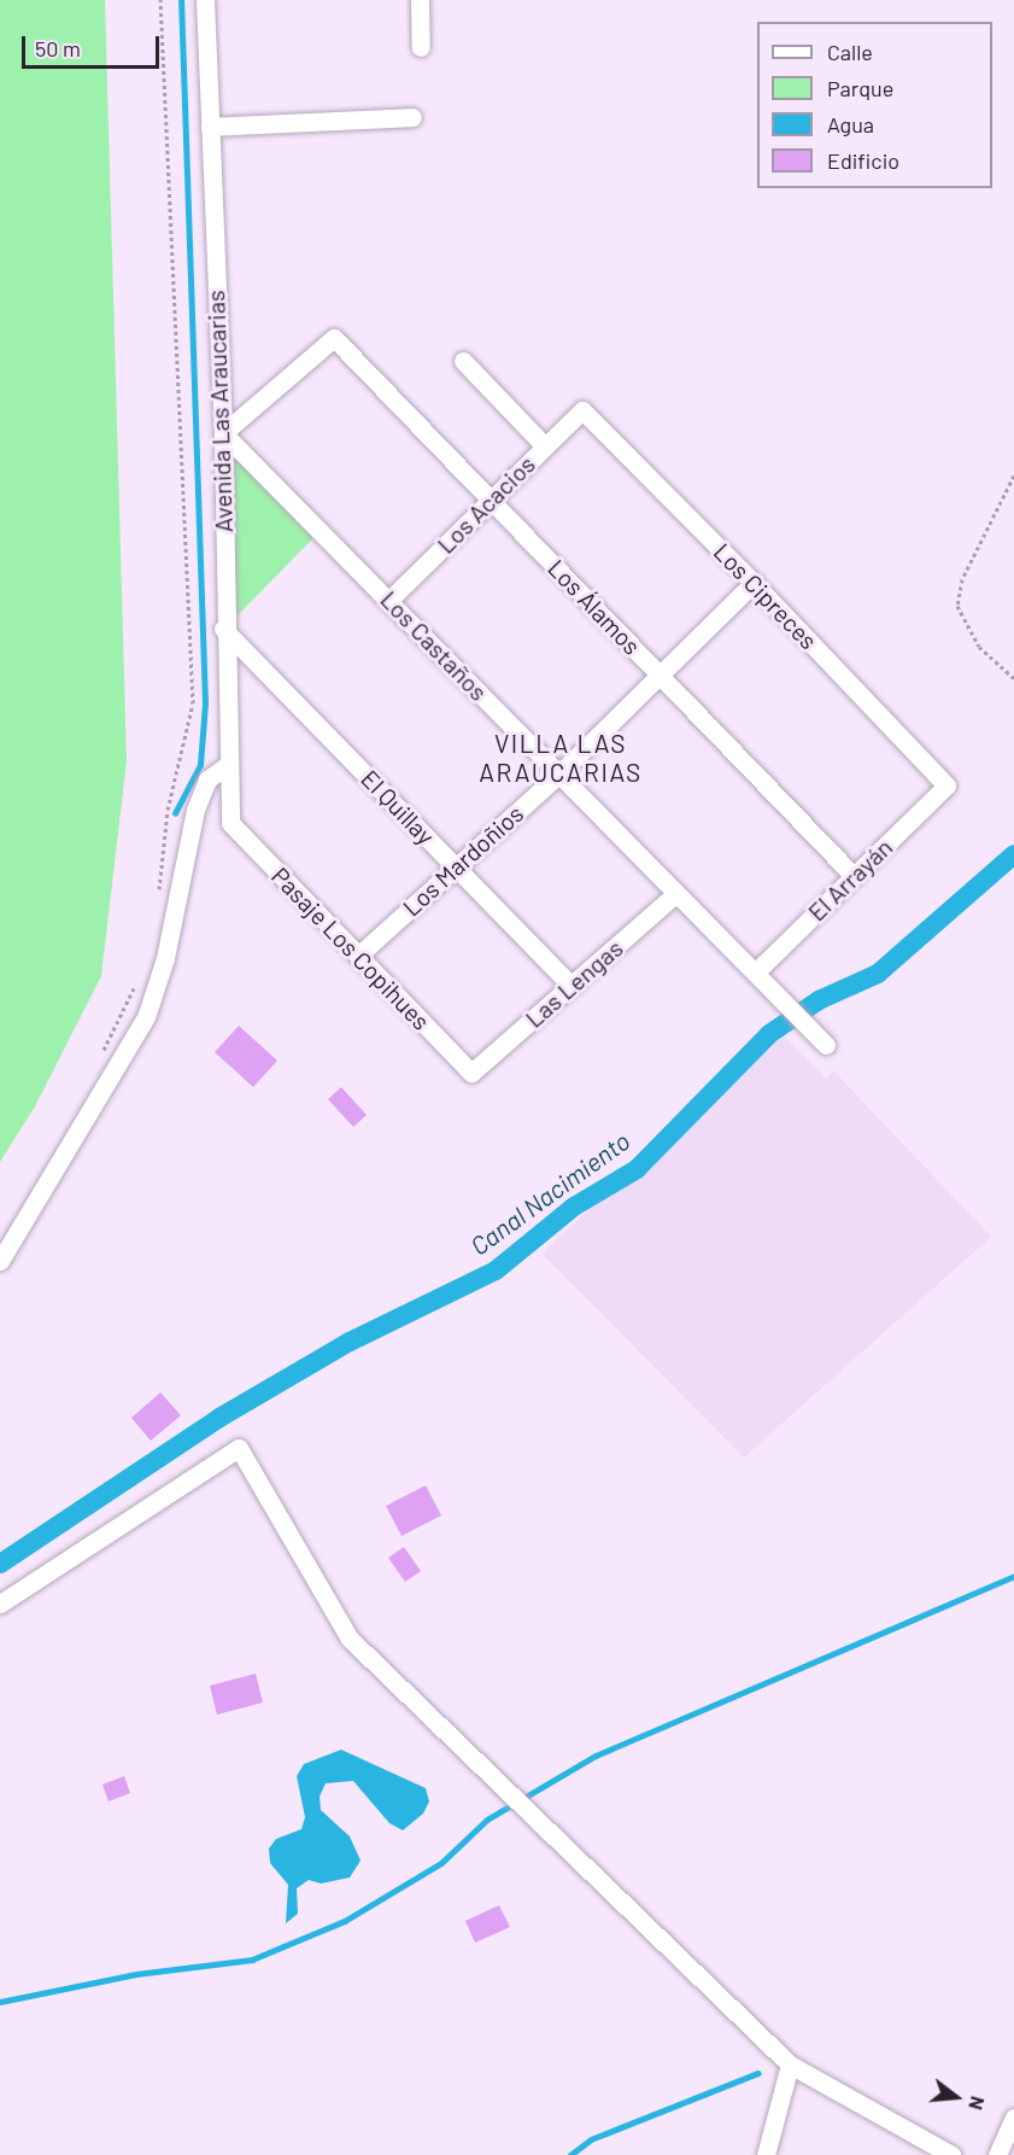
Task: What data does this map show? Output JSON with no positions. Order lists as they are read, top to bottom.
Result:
{
  "streets": {
    "street": [
      "Avenida Las Araucarias",
      "Los Acacios",
      "Los Cipreces",
      "Los Álamos",
      "Los Castaños",
      "El Quillay",
      "Los Mardoñios",
      "El Arrayán",
      "Pasaje Los Copihues",
      "Las Lengas"
    ]
  },
  "crossings": [
    ["Avenida Las Araucarias", "Los Álamos"],
    ["Avenida Las Araucarias", "Los Castaños"],
    ["Avenida Las Araucarias", "El Quillay"],
    ["Avenida Las Araucarias", "Pasaje Los Copihues"],
    ["Los Acacios", "Los Cipreces"],
    ["Los Acacios", "Los Álamos"],
    ["Los Acacios", "Los Castaños"],
    ["Los Cipreces", "Los Mardoñios"],
    ["Los Cipreces", "El Arrayán"],
    ["Los Álamos", "Los Castaños"],
    ["Los Álamos", "Los Mardoñios"],
    ["Los Álamos", "El Arrayán"],
    ["Los Castaños", "Los Mardoñios"],
    ["Los Castaños", "El Arrayán"],
    ["Los Castaños", "Las Lengas"],
    ["El Quillay", "Los Mardoñios"],
    ["El Quillay", "Las Lengas"],
    ["Los Mardoñios", "Pasaje Los Copihues"],
    ["Pasaje Los Copihues", "Las Lengas"]
  ],
  "districts": ["VILLA LAS ARAUCARIAS"],
  "water": ["Canal Nacimiento"],
  "legend": [
    "Calle",
    "Parque",
    "Agua",
    "Edificio"
  ],
  "scale_bar": "50 m",
  "north": "right"
}
